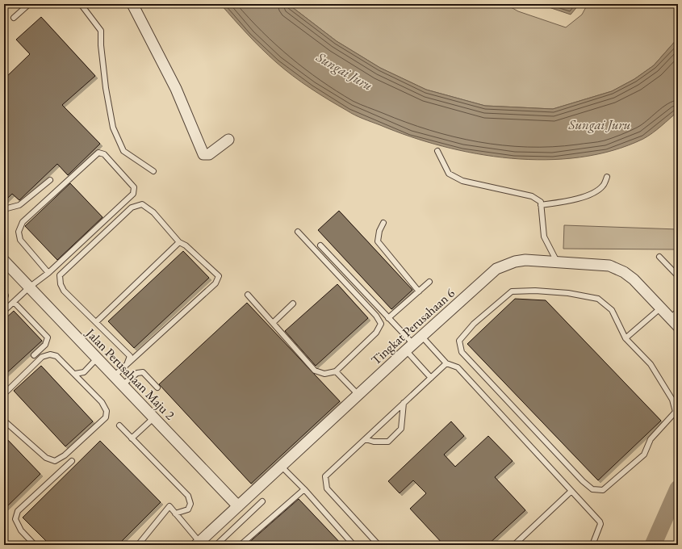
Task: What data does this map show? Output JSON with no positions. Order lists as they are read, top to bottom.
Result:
{
  "streets": {
    "street": ["Tingkat Perusahaan 6", "Jalan Perusahaan Maju 2"]
  },
  "crossings": [
    ["Tingkat Perusahaan 6", "Jalan Perusahaan Maju 2"]
  ],
  "water": ["Sungai Juru"]
}
